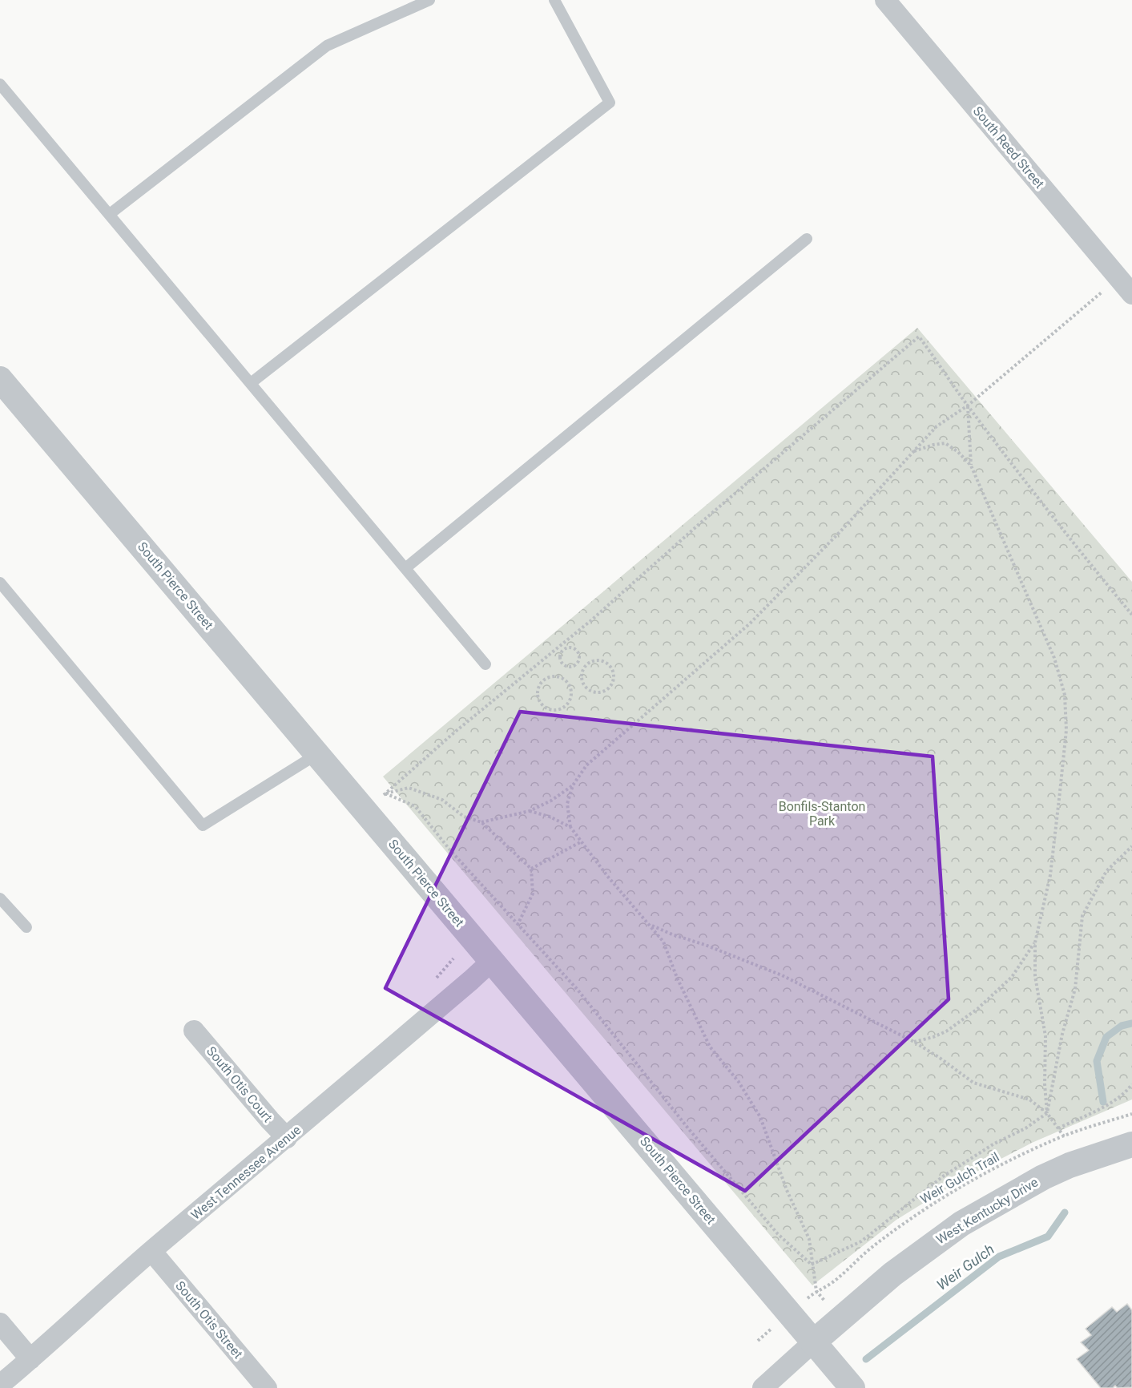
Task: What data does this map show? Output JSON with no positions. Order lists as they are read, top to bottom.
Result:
{
  "streets": {
    "street": [
      "South Reed Street",
      "South Pierce Street",
      "South Otis Court",
      "West Tennessee Avenue",
      "West Kentucky Drive",
      "South Otis Street"
    ],
    "path": ["Weir Gulch Trail"]
  },
  "crossings": [
    ["South Pierce Street", "West Tennessee Avenue"],
    ["South Pierce Street", "West Kentucky Drive"],
    ["South Otis Court", "West Tennessee Avenue"],
    ["West Tennessee Avenue", "South Otis Street"]
  ],
  "water": ["Weir Gulch"],
  "parks": ["Bonfils-Stanton Park"]
}
